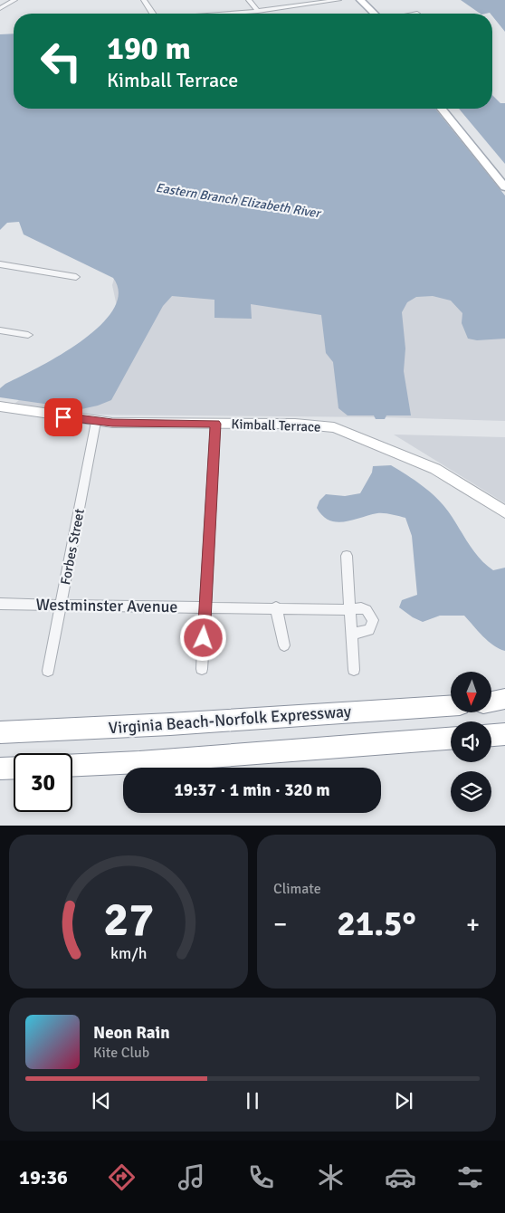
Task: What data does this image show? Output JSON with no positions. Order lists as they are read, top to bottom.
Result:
{
  "streets": {
    "highway": ["Virginia Beach-Norfolk Expressway"],
    "street": ["Kimball Terrace", "Forbes Street", "Westminster Avenue"]
  },
  "crossings": [
    ["Kimball Terrace", "Forbes Street"],
    ["Forbes Street", "Westminster Avenue"]
  ],
  "water": ["Eastern Branch Elizabeth River"],
  "north": "bottom",
  "page": {
    "turn": ["190 m", "Kimball Terrace"],
    "limit": "30",
    "trip": "19:37 · 1 min · 320 m",
    "tile": "Climate",
    "heat": ["−", "21.5°", "+"],
    "song": ["Neon Rain", "Kite Club"],
    "tabs": "19:36",
    "gauge": ["27", "km/h"]
  }
}
